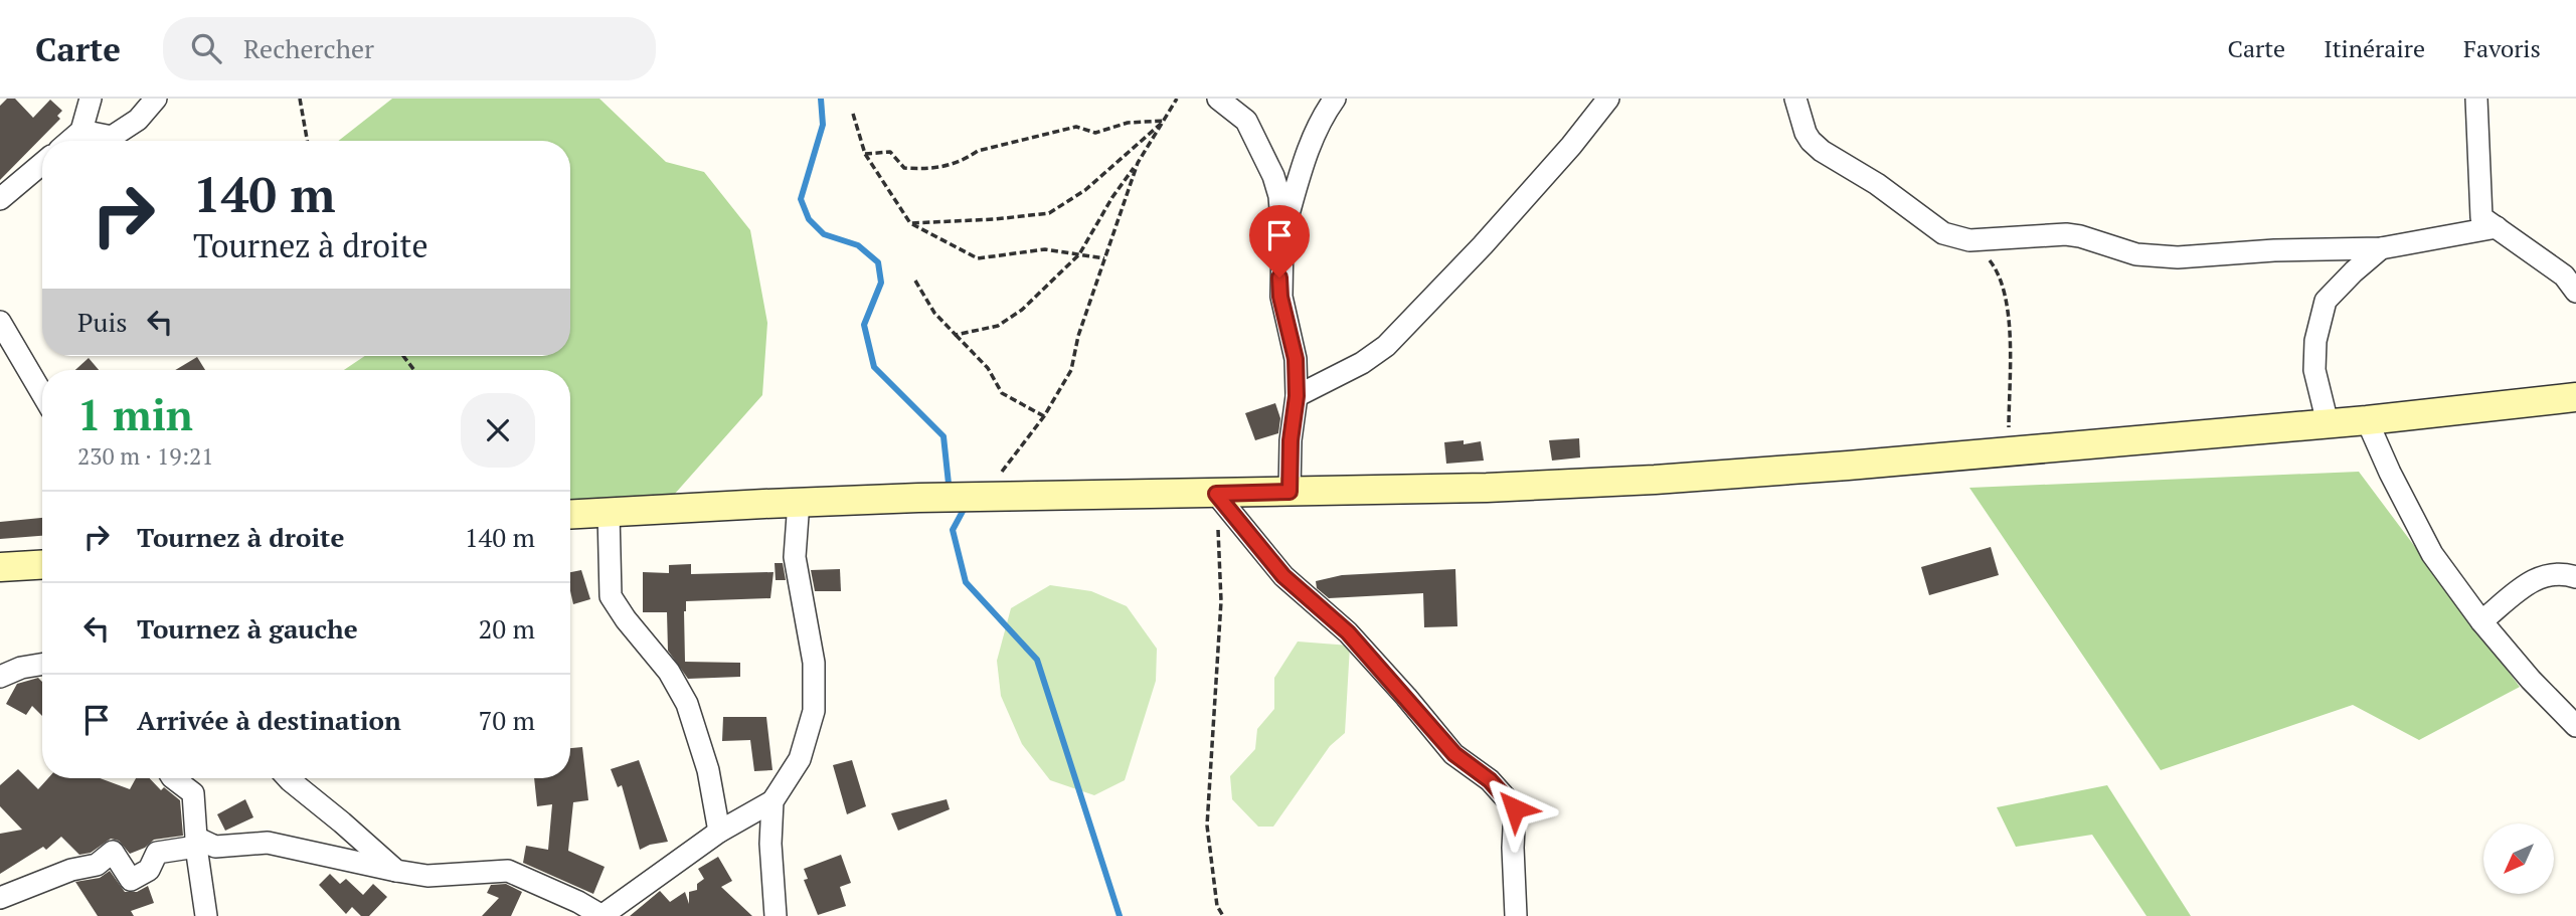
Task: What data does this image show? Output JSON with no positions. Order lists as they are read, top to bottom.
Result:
{
  "north": "bottom left",
  "page": {
    "header": "Carte",
    "search": "Rechercher",
    "nav": ["Carte", "Itinéraire", "Favoris"],
    "turn": ["140 m", "Tournez à droite"],
    "then": "Puis",
    "heading": ["1 min", "230 m · 19:21"],
    "list": [
      {
        "name": "Tournez à droite",
        "value": "140 m"
      },
      {
        "name": "Tournez à gauche",
        "value": "20 m"
      },
      {
        "name": "Arrivée à destination",
        "value": "70 m"
      }
    ]
  }
}
